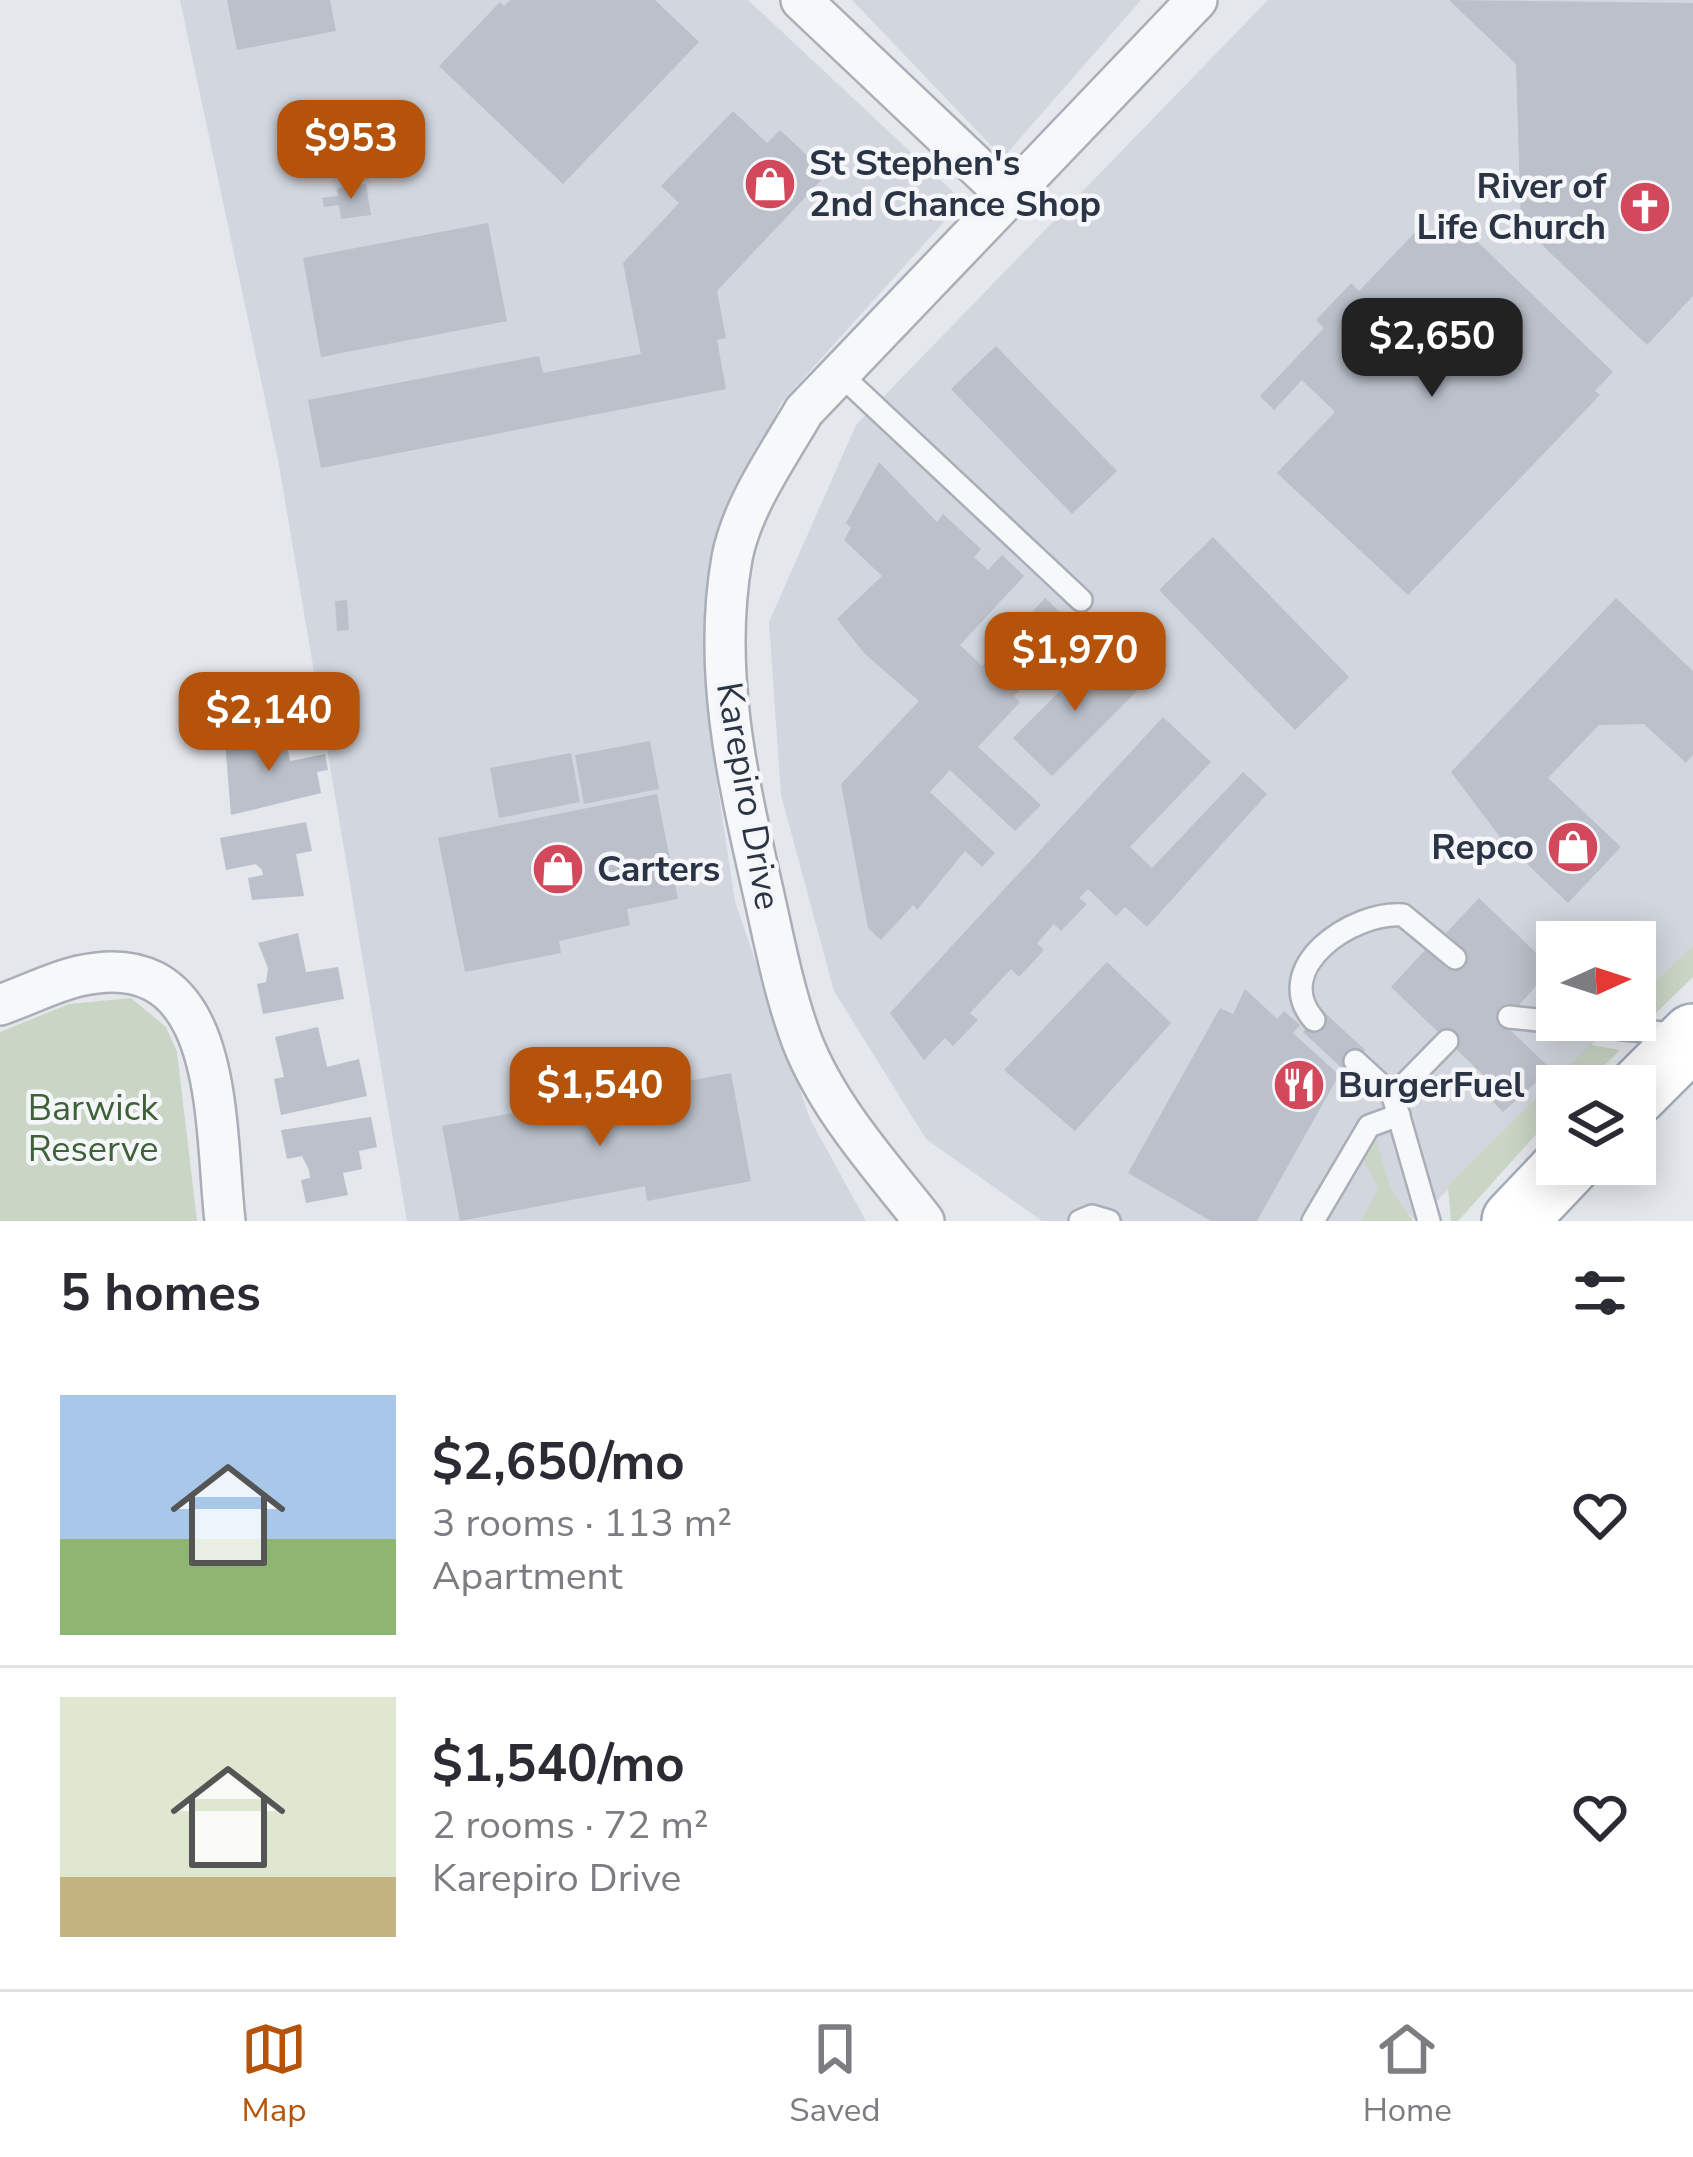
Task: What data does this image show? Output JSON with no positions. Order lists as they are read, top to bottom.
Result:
{
  "streets": {
    "street": ["Karepiro Drive"]
  },
  "parks": ["Barwick Reserve"],
  "places": {
    "shop": ["St Stephen's 2nd Chance Shop", "Repco", "Carters"],
    "church": ["River of Life Church"],
    "restaurant": ["BurgerFuel"]
  },
  "north": "right",
  "page": {
    "price": [
      "$953",
      "$2,650",
      "$1,970",
      "$2,140",
      "$1,540"
    ],
    "heading": "5 homes",
    "list": [
      {
        "name": "$2,650/mo",
        "note": "3 rooms · 113 m² · Apartment"
      },
      {
        "name": "$1,540/mo",
        "note": "2 rooms · 72 m² · Karepiro Drive"
      }
    ],
    "tabs": ["Map", "Saved", "Home"]
  }
}
